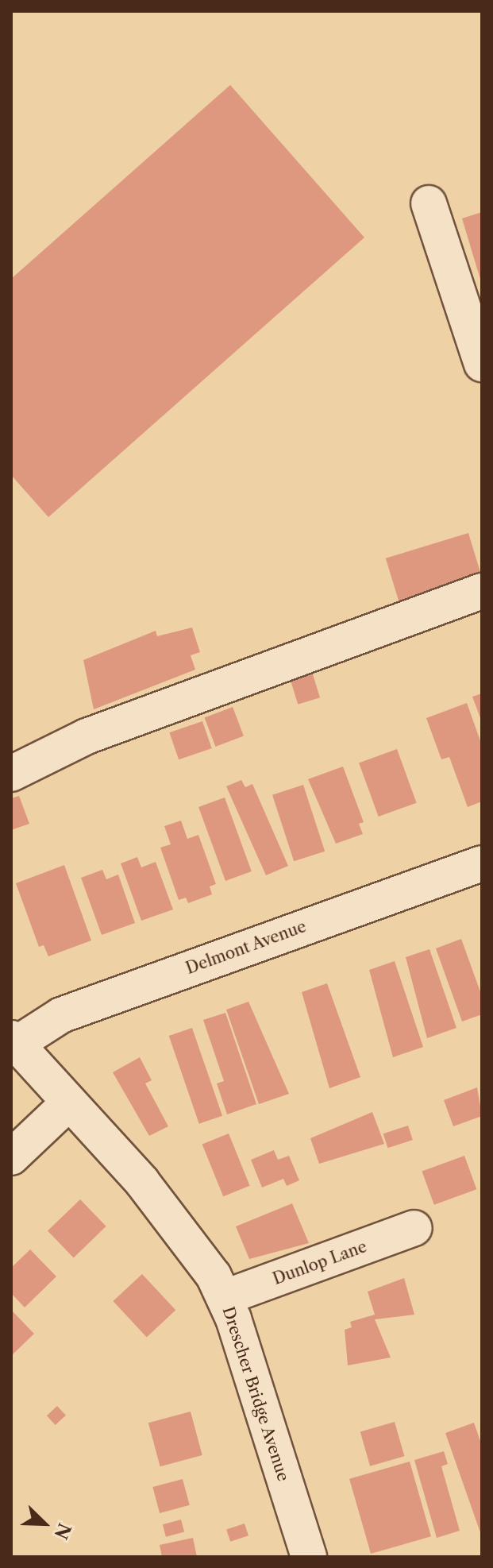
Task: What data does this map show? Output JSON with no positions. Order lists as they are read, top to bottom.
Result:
{
  "streets": {
    "street": ["Delmont Avenue", "Dunlop Lane", "Drescher Bridge Avenue"]
  },
  "crossings": [
    ["Delmont Avenue", "Drescher Bridge Avenue"],
    ["Dunlop Lane", "Drescher Bridge Avenue"]
  ],
  "north": "bottom right"
}
